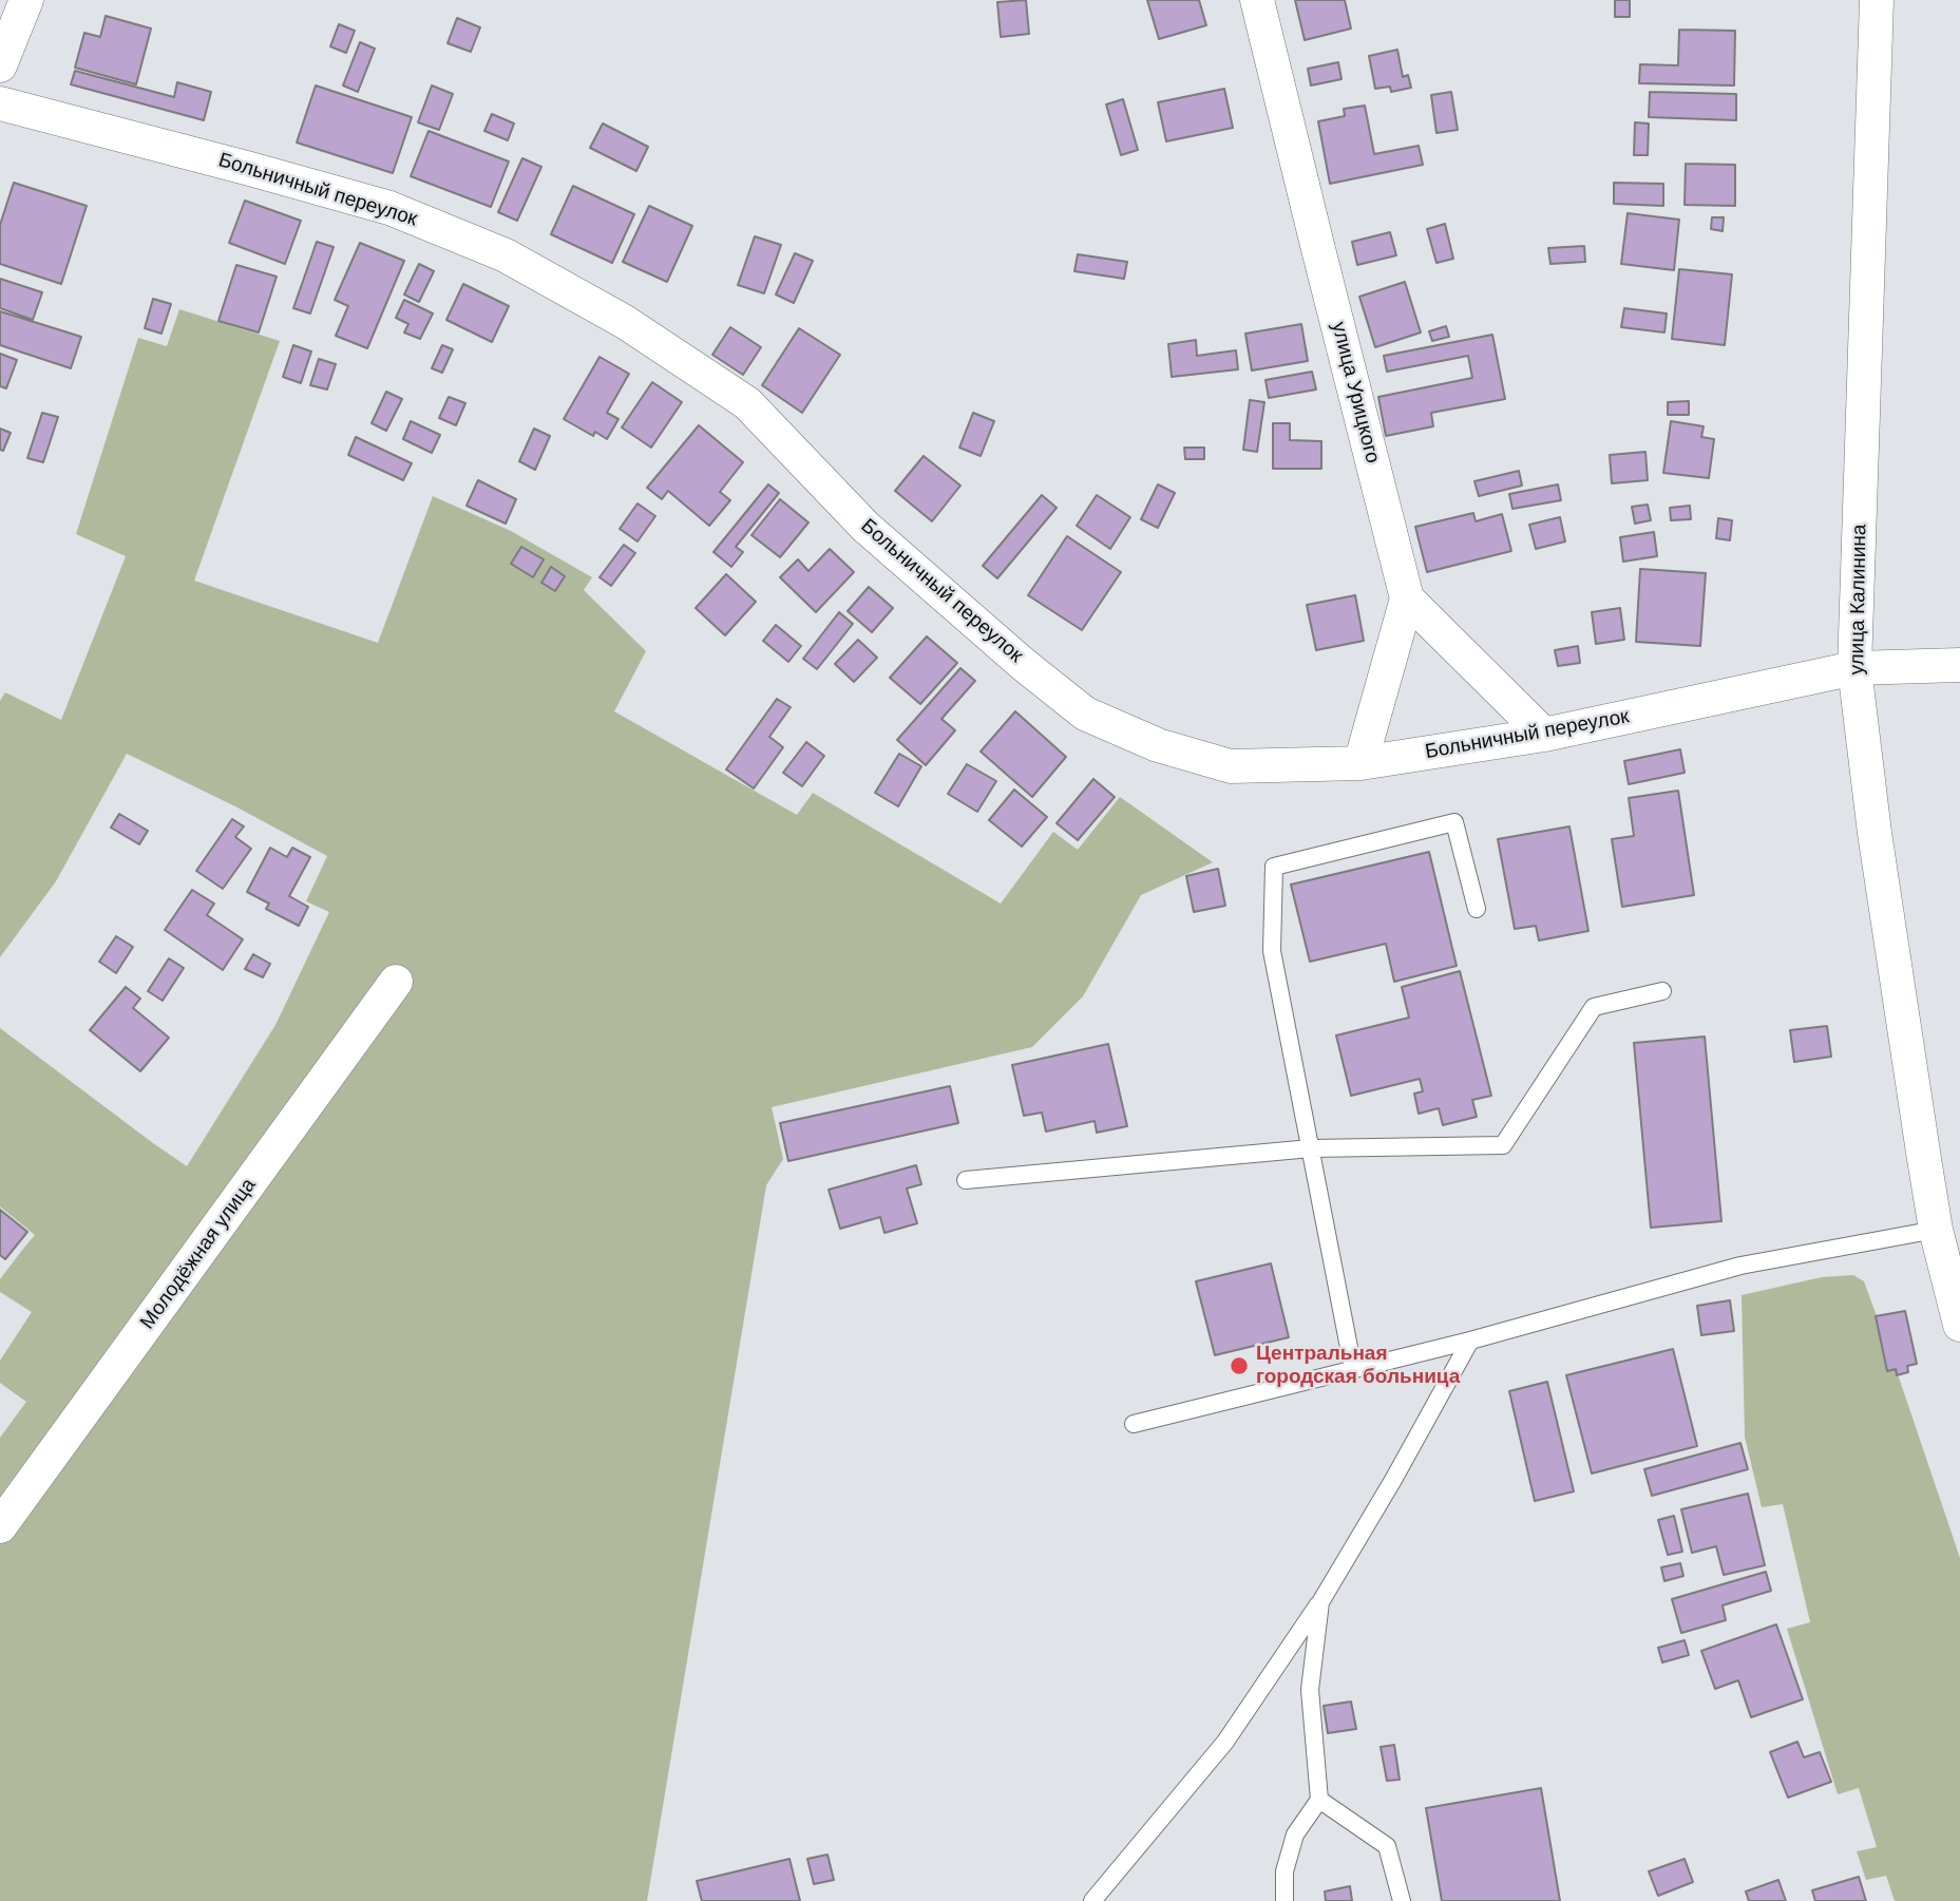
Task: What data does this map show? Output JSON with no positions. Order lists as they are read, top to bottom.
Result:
{
  "streets": {
    "street": [
      "Больничный переулок",
      "улица Урицкого",
      "улица Калинина",
      "Молодёжная улица"
    ]
  },
  "crossings": [
    ["Больничный переулок", "улица Калинина"]
  ],
  "places": ["Центральная городская больница"]
}
